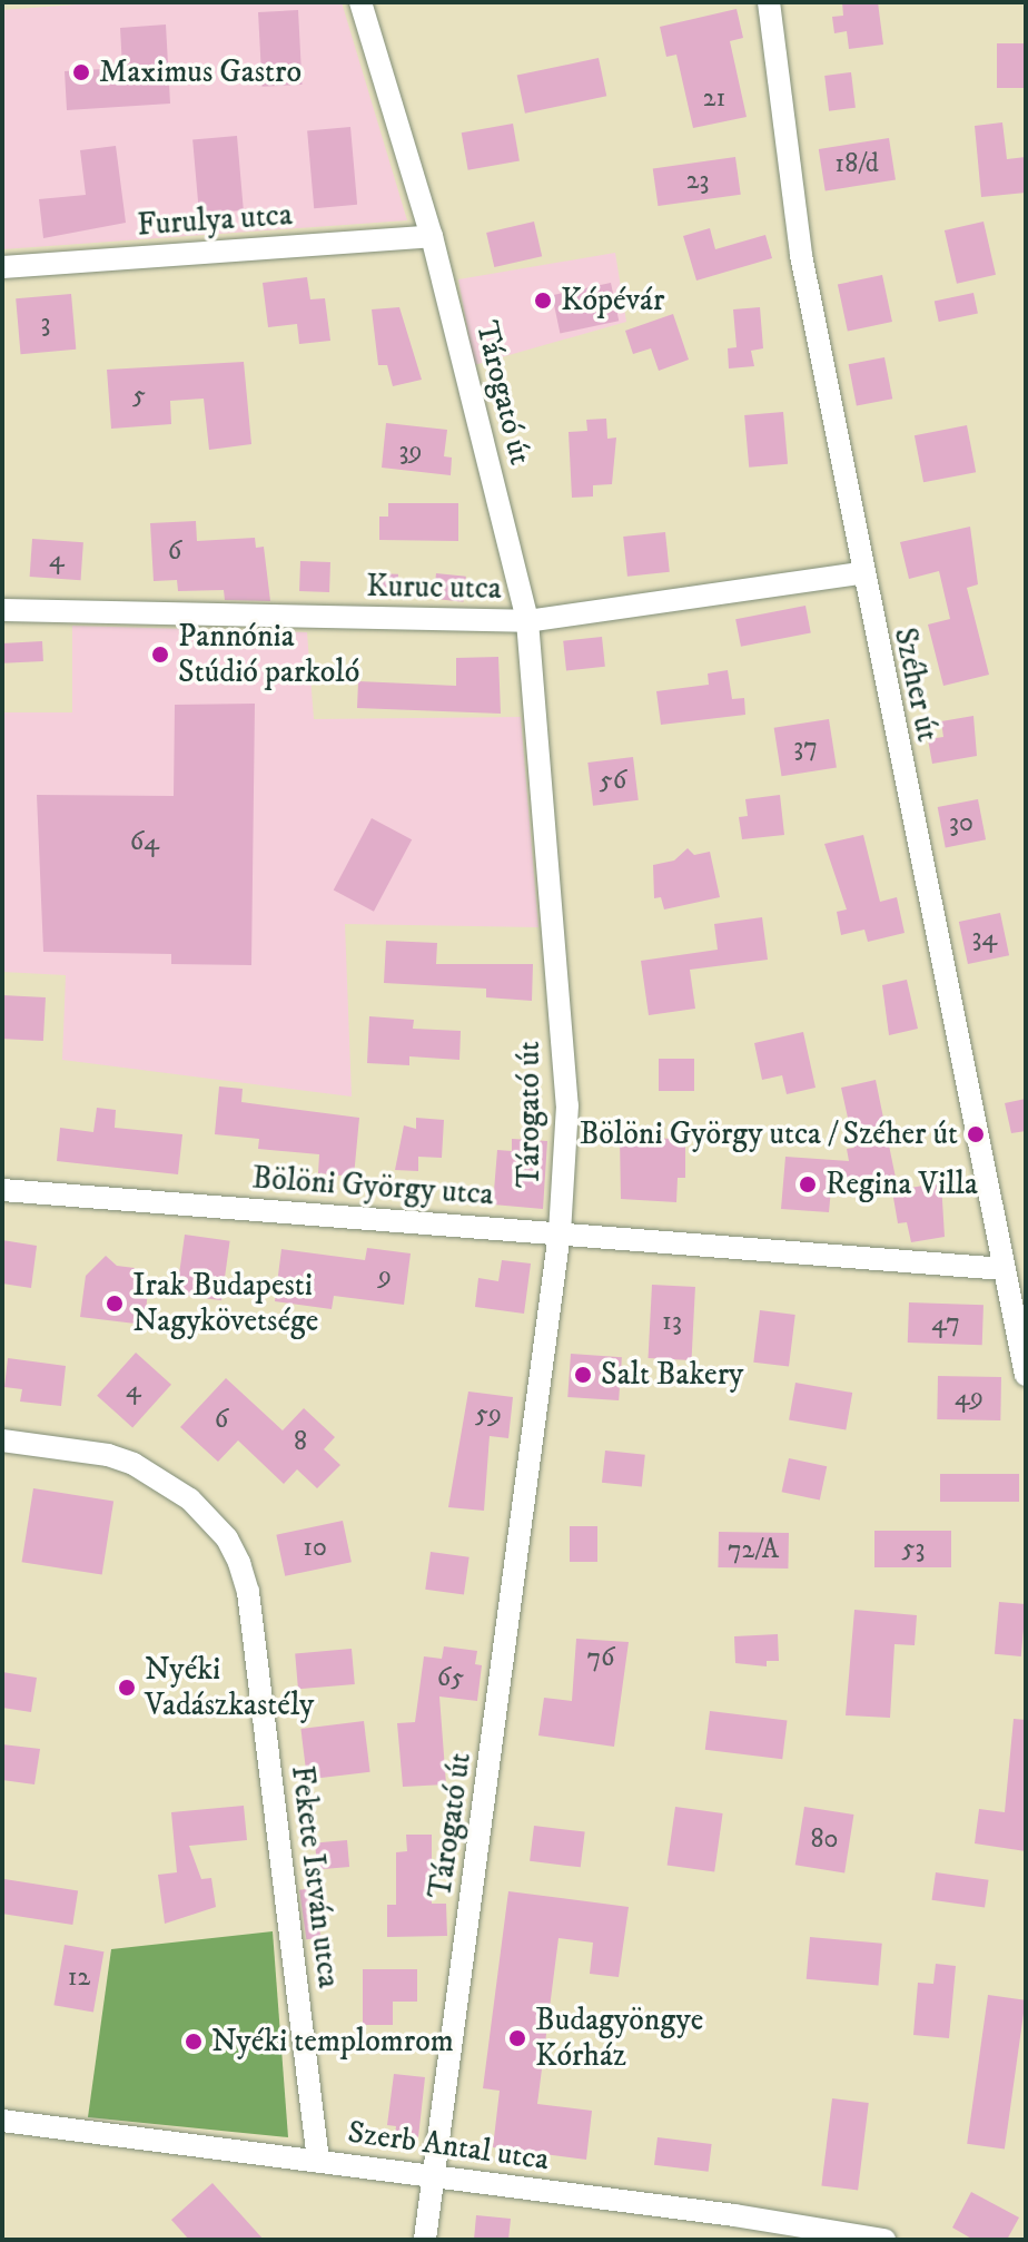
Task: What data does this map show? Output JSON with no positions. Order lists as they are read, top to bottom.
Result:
{
  "streets": {
    "street": [
      "Furulya utca",
      "Tárogató út",
      "Kuruc utca",
      "Széher út",
      "Bölöni György utca",
      "Fekete István utca",
      "Szerb Antal utca"
    ]
  },
  "crossings": [
    ["Furulya utca", "Tárogató út"],
    ["Tárogató út", "Kuruc utca"],
    ["Tárogató út", "Bölöni György utca"],
    ["Tárogató út", "Szerb Antal utca"],
    ["Kuruc utca", "Széher út"],
    ["Széher út", "Bölöni György utca"],
    ["Fekete István utca", "Szerb Antal utca"]
  ],
  "places": [
    "Maximus Gastro",
    "Kópévár",
    "Pannónia Stúdió parkoló",
    "Bölöni György utca / Széher út",
    "Regina Villa",
    "Irak Budapesti Nagykövetsége",
    "Salt Bakery",
    "Nyéki Vadászkastély",
    "Budagyöngye Kórház",
    "Nyéki templomrom"
  ],
  "house_numbers": [
    "21",
    "18/d",
    "23",
    "3",
    "5",
    "39",
    "6",
    "4",
    "37",
    "56",
    "30",
    "64",
    "34",
    "9",
    "13",
    "47",
    "4",
    "49",
    "59",
    "6",
    "8",
    "10",
    "53",
    "72/A",
    "76",
    "65",
    "80",
    "12"
  ]
}
